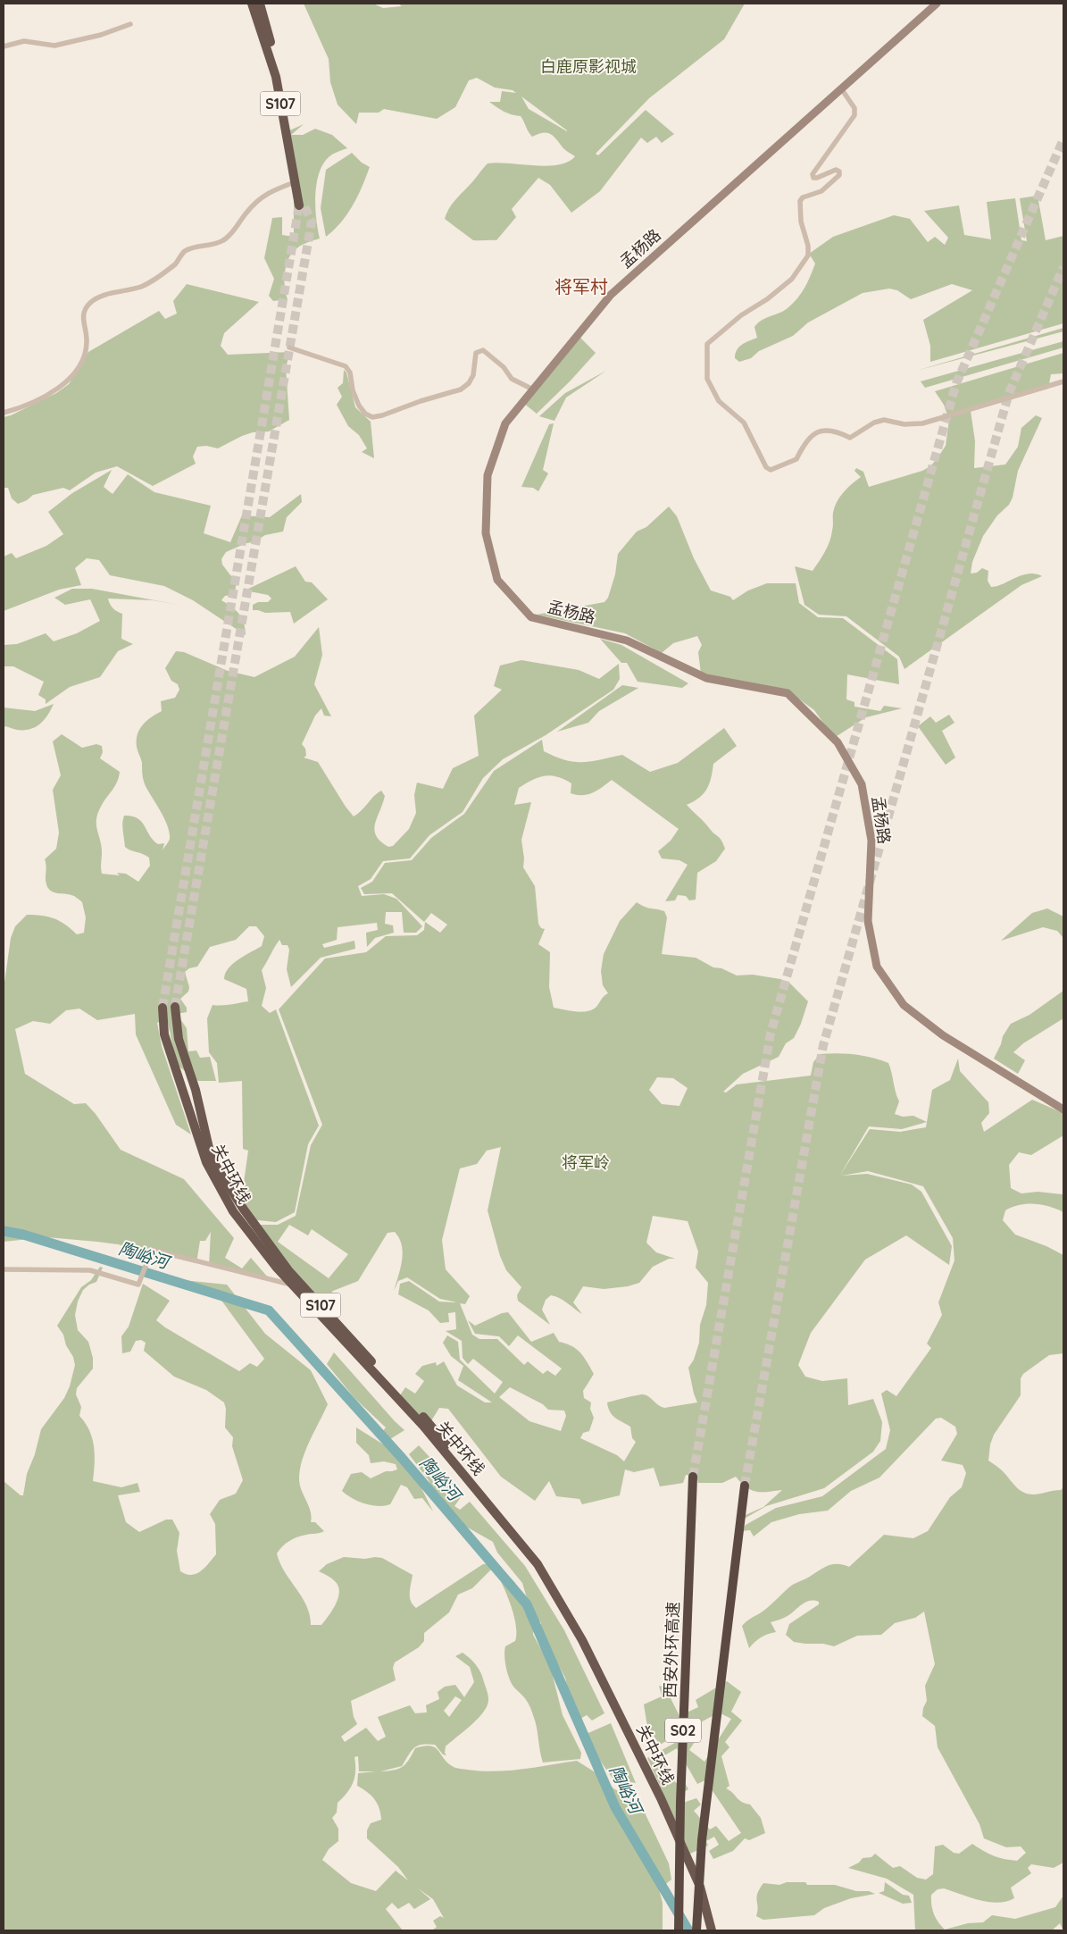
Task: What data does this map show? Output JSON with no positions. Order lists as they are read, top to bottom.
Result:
{
  "streets": {
    "highway": [
      "S107",
      "关中环线",
      "西安外环高速",
      "S02"
    ],
    "main road": ["孟杨路"]
  },
  "districts": ["将军村"],
  "water": ["陶峪河"],
  "parks": ["白鹿原影视城", "将军岭"]
}
